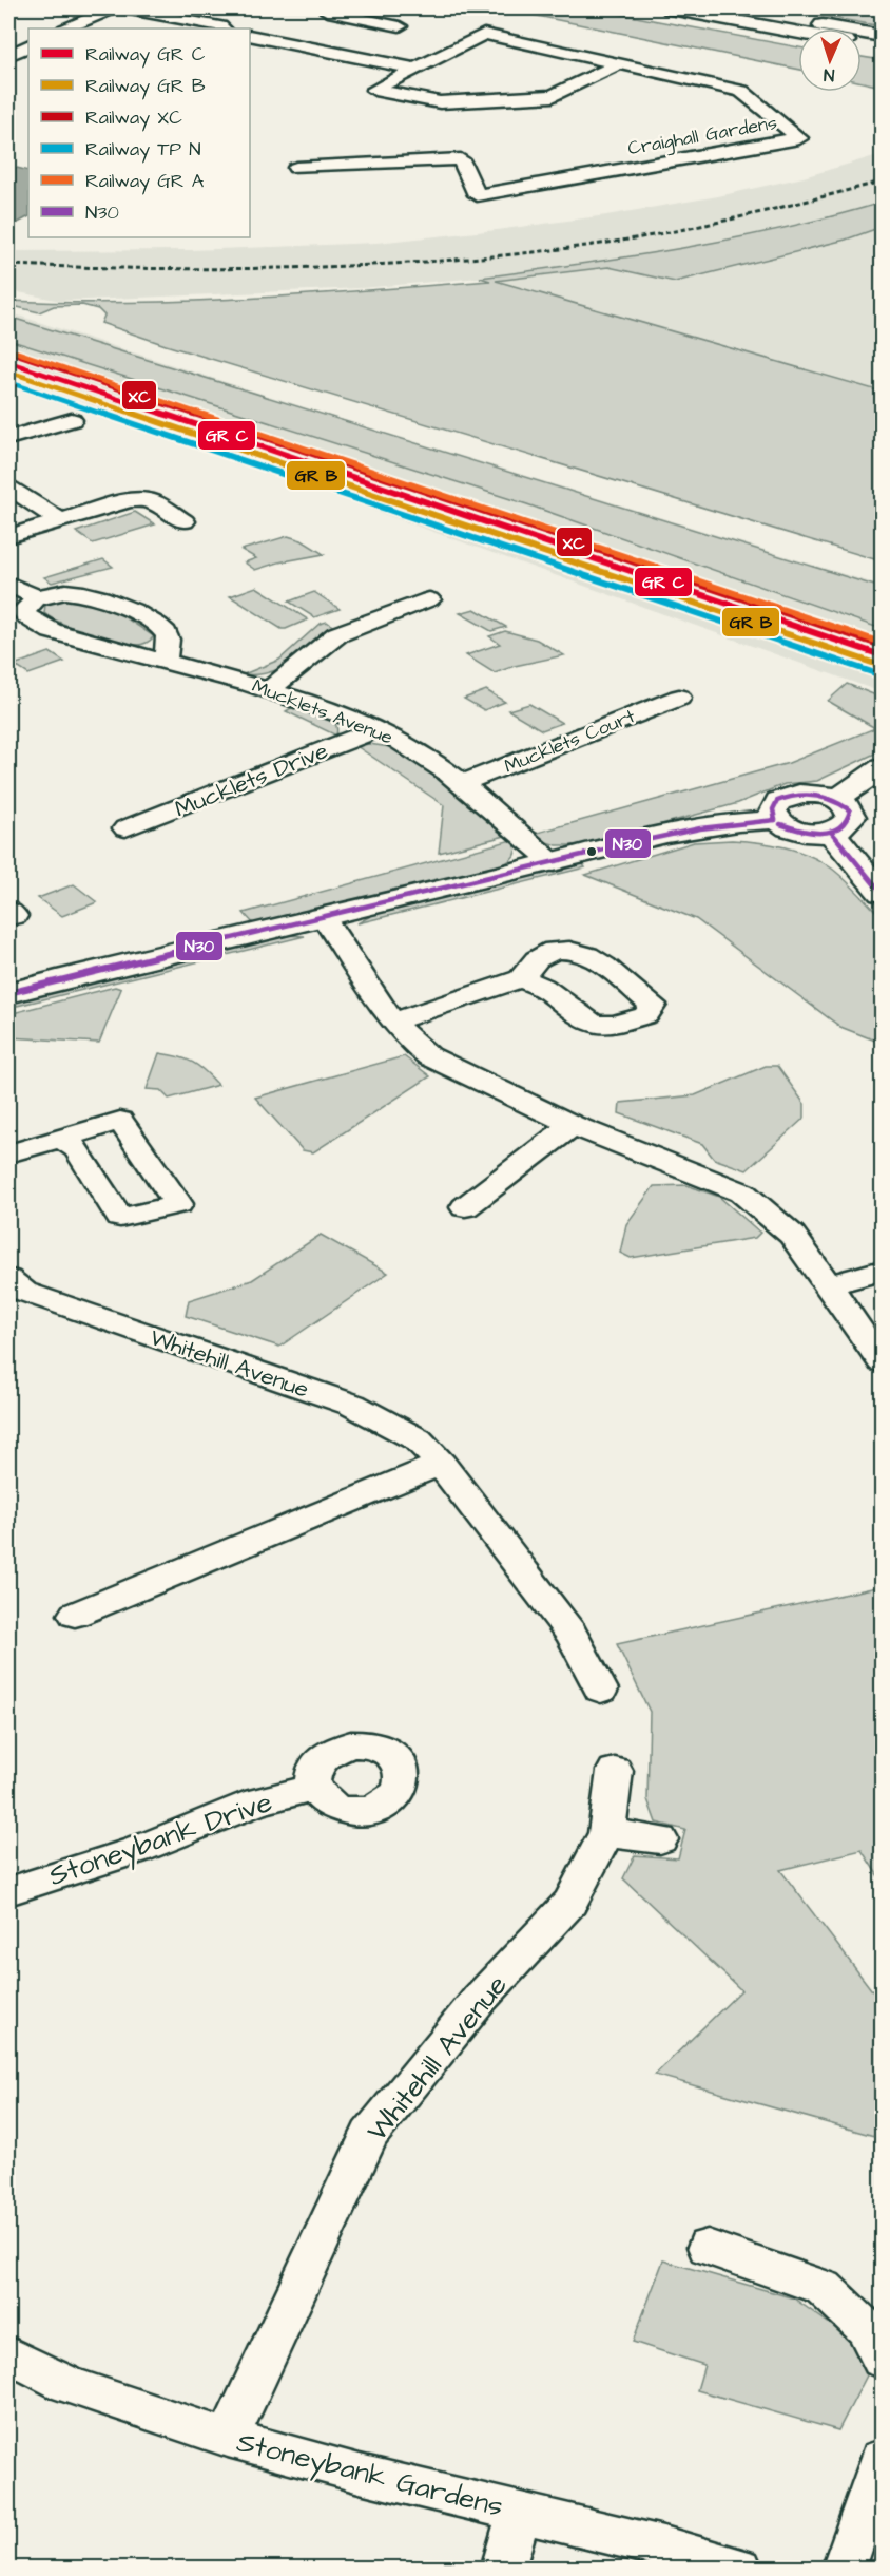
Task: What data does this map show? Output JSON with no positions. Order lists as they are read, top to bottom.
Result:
{
  "streets": {
    "street": [
      "Craighall Gardens",
      "Mucklets Avenue",
      "Mucklets Court",
      "Mucklets Drive",
      "Whitehill Avenue",
      "Stoneybank Drive",
      "Stoneybank Gardens"
    ]
  },
  "crossings": [
    ["Mucklets Avenue", "Mucklets Court"],
    ["Mucklets Avenue", "Mucklets Drive"],
    ["Whitehill Avenue", "Stoneybank Gardens"]
  ],
  "lines": ["rail line XC", "transit line N30"],
  "legend": [
    "Railway GR C",
    "Railway GR B",
    "Railway XC",
    "Railway TP N",
    "Railway GR A",
    "N30"
  ],
  "north": "bottom"
}
